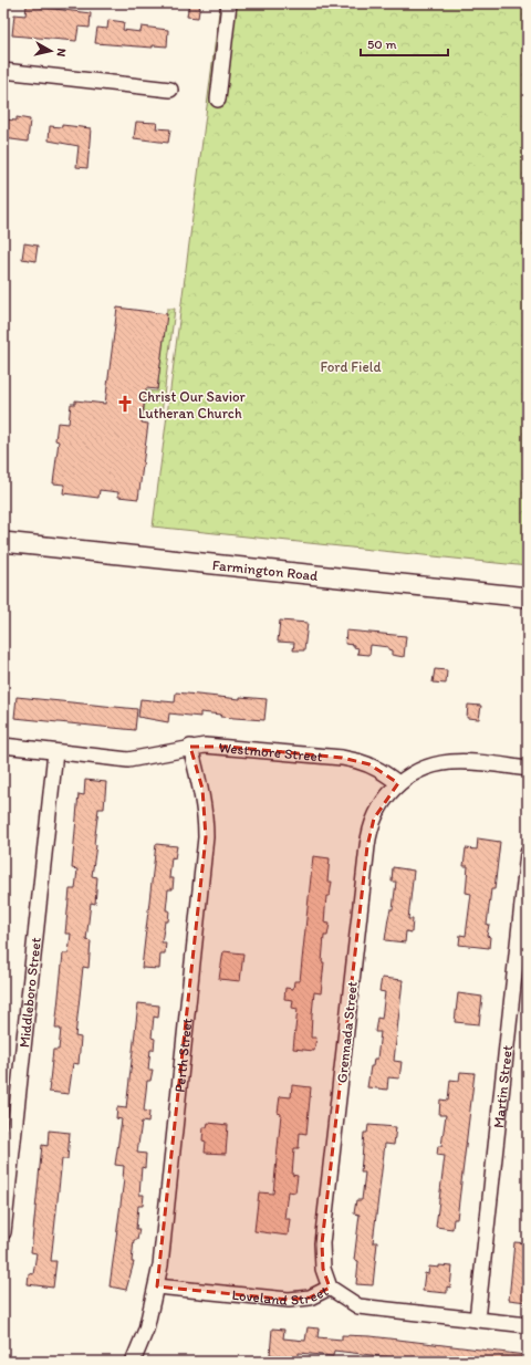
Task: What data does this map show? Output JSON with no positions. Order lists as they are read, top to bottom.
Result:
{
  "streets": {
    "main road": ["Farmington Road"],
    "street": [
      "Westmore Street",
      "Middleboro Street",
      "Grennada Street",
      "Perth Street",
      "Martin Street",
      "Loveland Street"
    ]
  },
  "crossings": [
    ["Westmore Street", "Middleboro Street"],
    ["Westmore Street", "Grennada Street"],
    ["Westmore Street", "Perth Street"],
    ["Grennada Street", "Loveland Street"],
    ["Perth Street", "Loveland Street"],
    ["Martin Street", "Loveland Street"]
  ],
  "parks": ["Ford Field"],
  "places": {
    "church": ["Christ Our Savior Lutheran Church"]
  },
  "scale_bar": "50 m",
  "north": "right"
}
